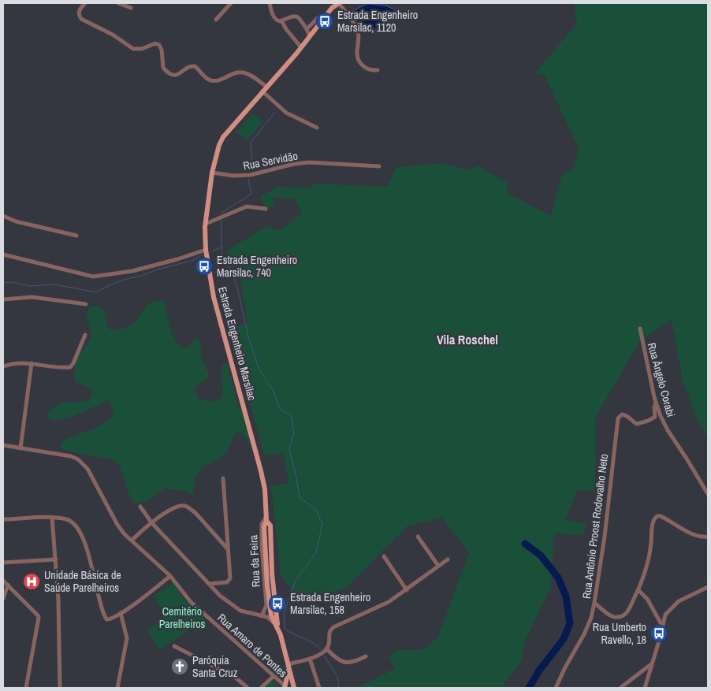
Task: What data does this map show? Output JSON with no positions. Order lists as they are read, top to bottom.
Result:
{
  "streets": {
    "main road": ["Estrada Engenheiro Marsilac"],
    "street": [
      "Rua Servidão",
      "Rua Ângelo Corabi",
      "Rua Antônio Proost Rodovalho Neto",
      "Rua Amaro de Pontes"
    ]
  },
  "crossings": [
    ["Rua Servidão", "Estrada Engenheiro Marsilac"],
    ["Estrada Engenheiro Marsilac", "Rua Amaro de Pontes"],
    ["Rua Ângelo Corabi", "Rua Antônio Proost Rodovalho Neto"]
  ],
  "districts": ["Vila Roschel"],
  "parks": ["Cemitério Parelheiros"],
  "places": {
    "bus stop": [
      "Estrada Engenheiro Marsilac, 1120",
      "Estrada Engenheiro Marsilac, 740",
      "Estrada Engenheiro Marsilac, 158",
      "Rua Umberto Ravello, 18"
    ],
    "hospital": ["Unidade Básica de Saúde Parelheiros"],
    "church": ["Paróquia Santa Cruz"]
  }
}
